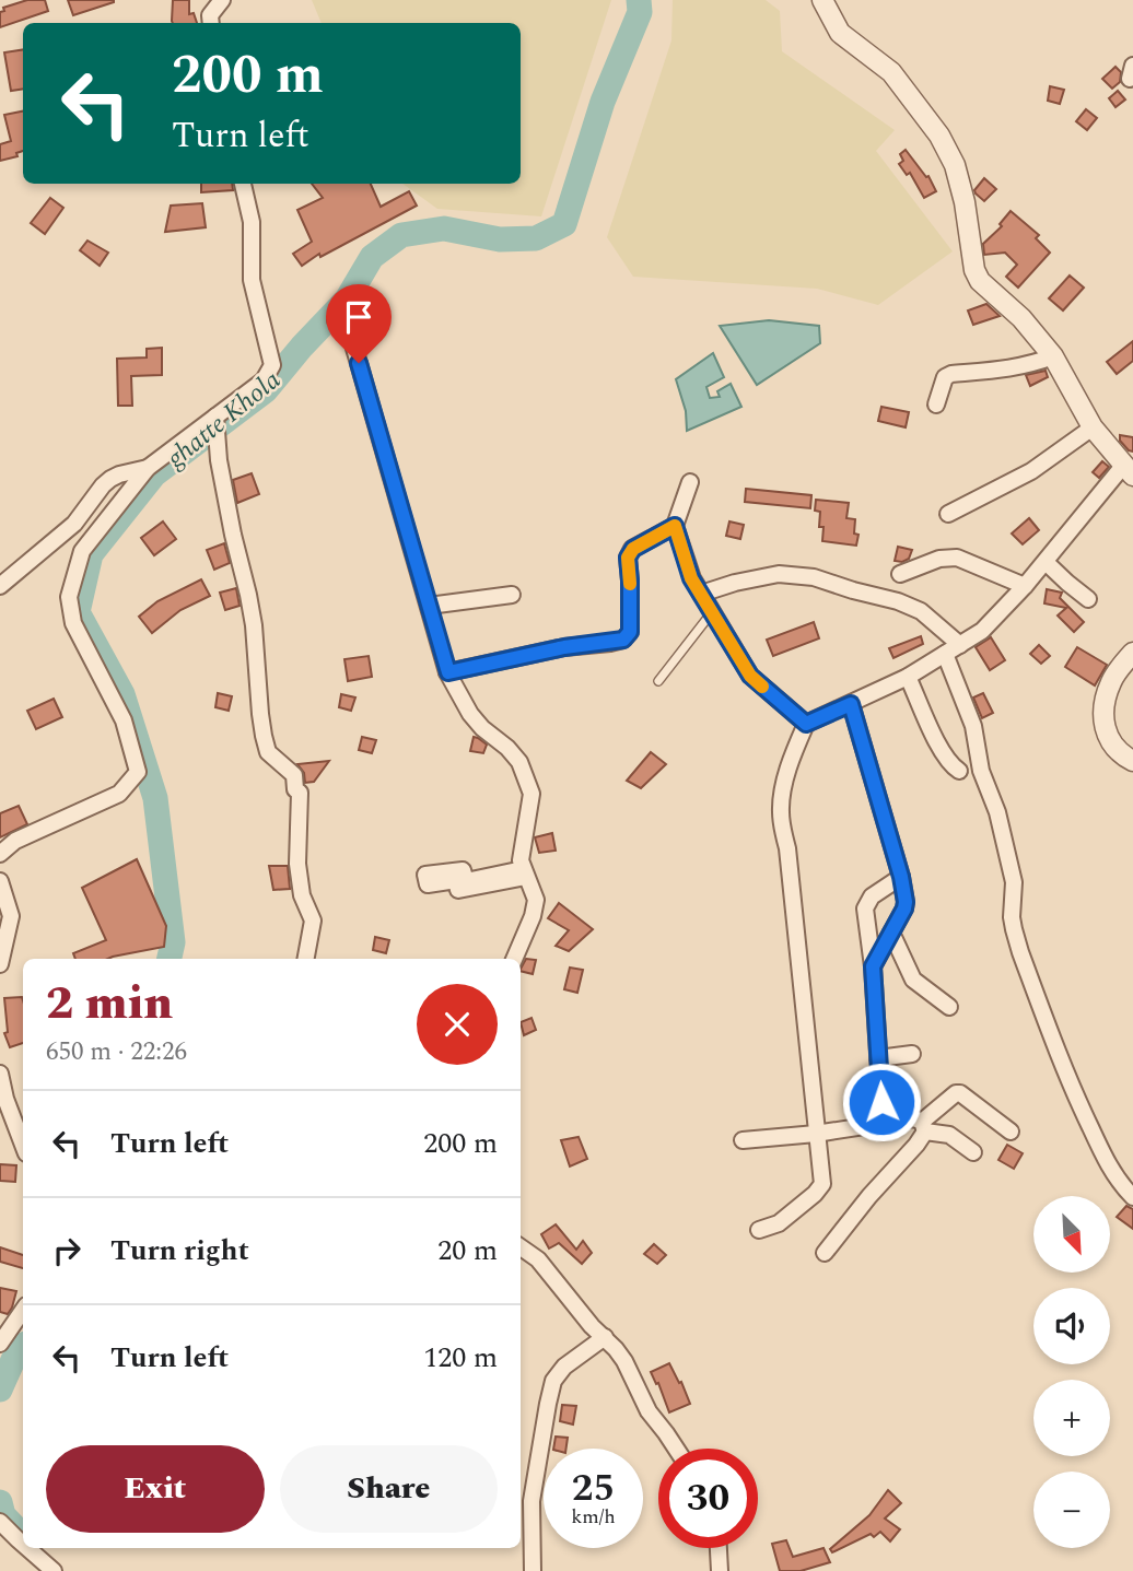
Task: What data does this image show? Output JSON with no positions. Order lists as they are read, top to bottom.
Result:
{
  "water": ["ghatte Khola"],
  "north": "bottom right",
  "page": {
    "turn": ["200 m", "Turn left"],
    "heading": ["2 min", "650 m · 22:26"],
    "list": [
      {
        "name": "Turn left",
        "value": "200 m"
      },
      {
        "name": "Turn right",
        "value": "20 m"
      },
      {
        "name": "Turn left",
        "value": "120 m"
      }
    ],
    "map_buttons": ["+", "−"],
    "buttons": ["Exit", "Share"],
    "speed": "25 km/h",
    "limit": "30"
  }
}
